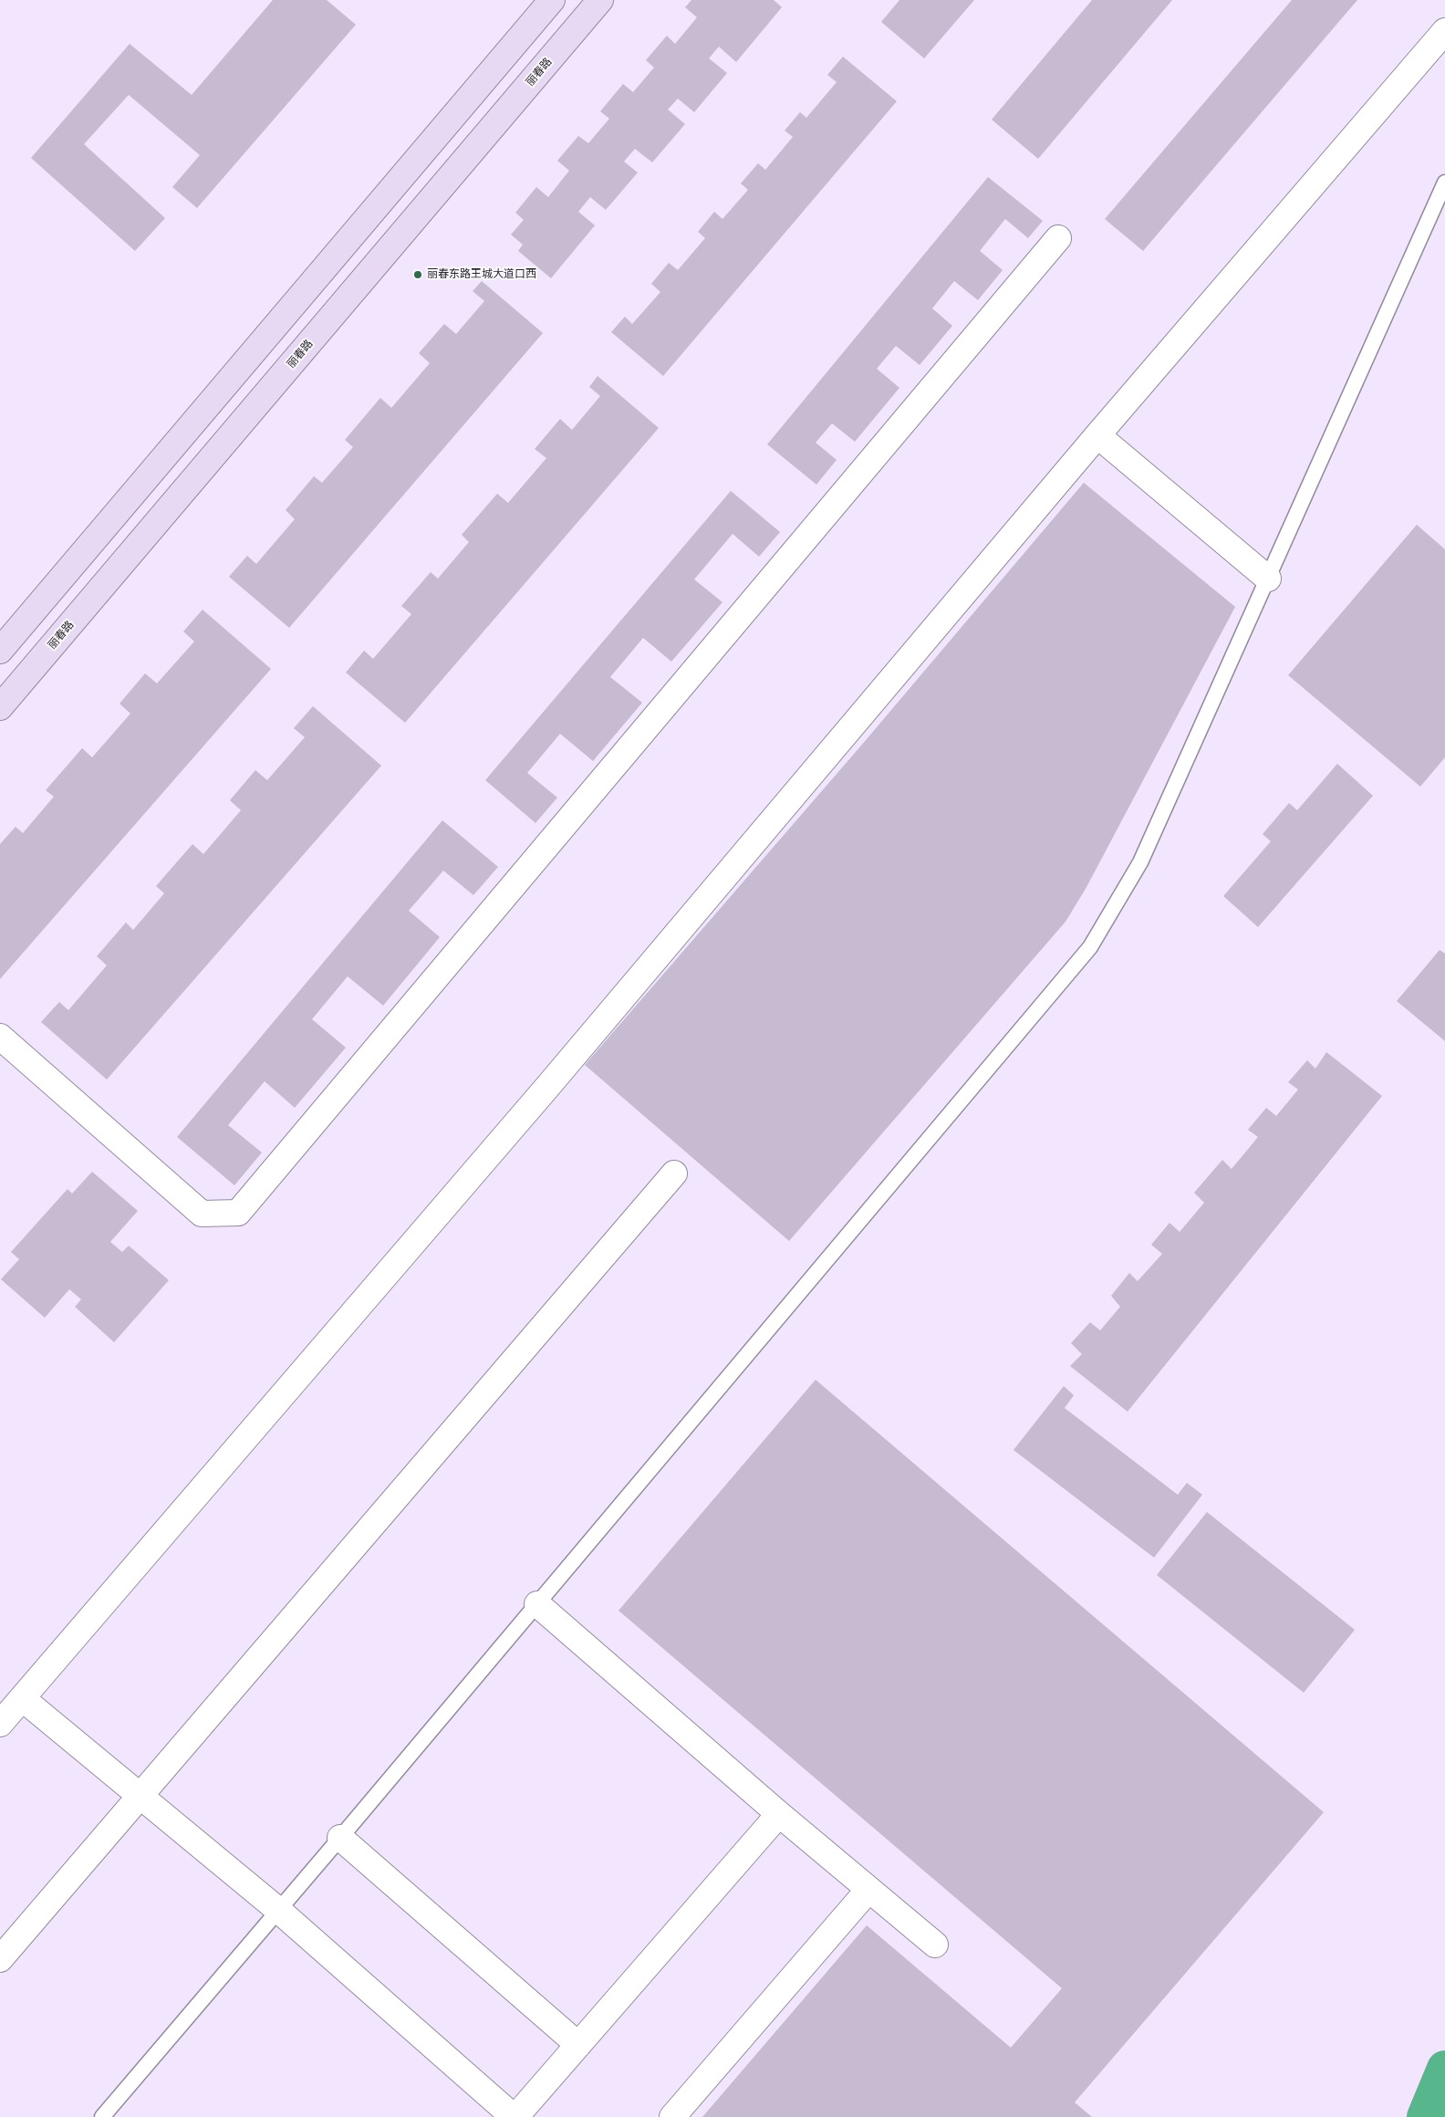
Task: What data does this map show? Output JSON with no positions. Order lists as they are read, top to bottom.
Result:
{
  "streets": {
    "main road": ["丽春路"]
  },
  "places": ["丽春东路王城大道口西"]
}
